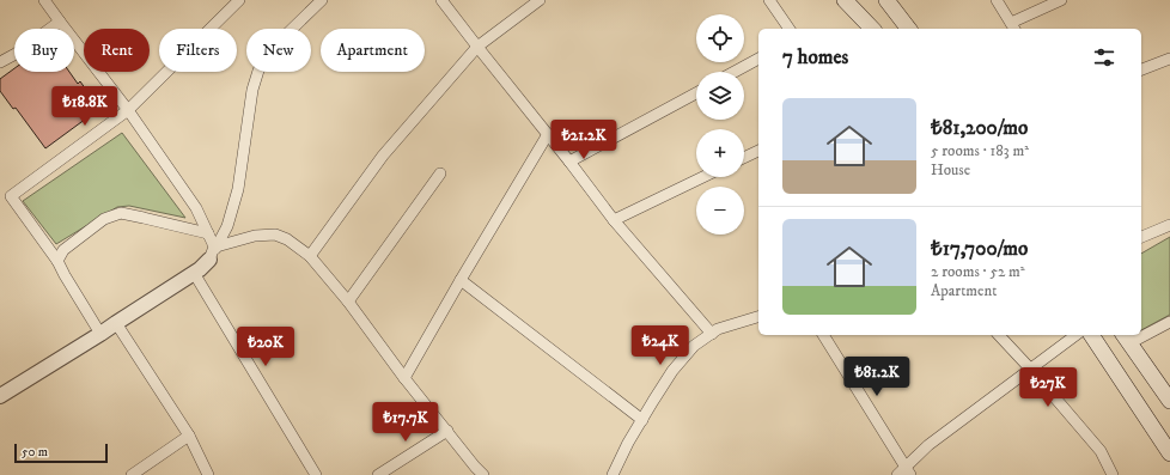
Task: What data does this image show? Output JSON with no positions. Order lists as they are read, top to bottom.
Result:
{
  "scale_bar": "50 m",
  "page": {
    "map_buttons": ["+", "−"],
    "chip": [
      "Buy",
      "Rent",
      "Filters",
      "New",
      "Apartment"
    ],
    "heading": "7 homes",
    "price": [
      "₺18.8K",
      "₺21.2K",
      "₺24K",
      "₺20K",
      "₺81.2K",
      "₺27K",
      "₺17.7K"
    ],
    "list": [
      {
        "name": "₺81,200/mo",
        "note": "5 rooms · 183 m² · House"
      },
      {
        "name": "₺17,700/mo",
        "note": "2 rooms · 52 m² · Apartment"
      }
    ],
    "scale": "50 m"
  }
}
